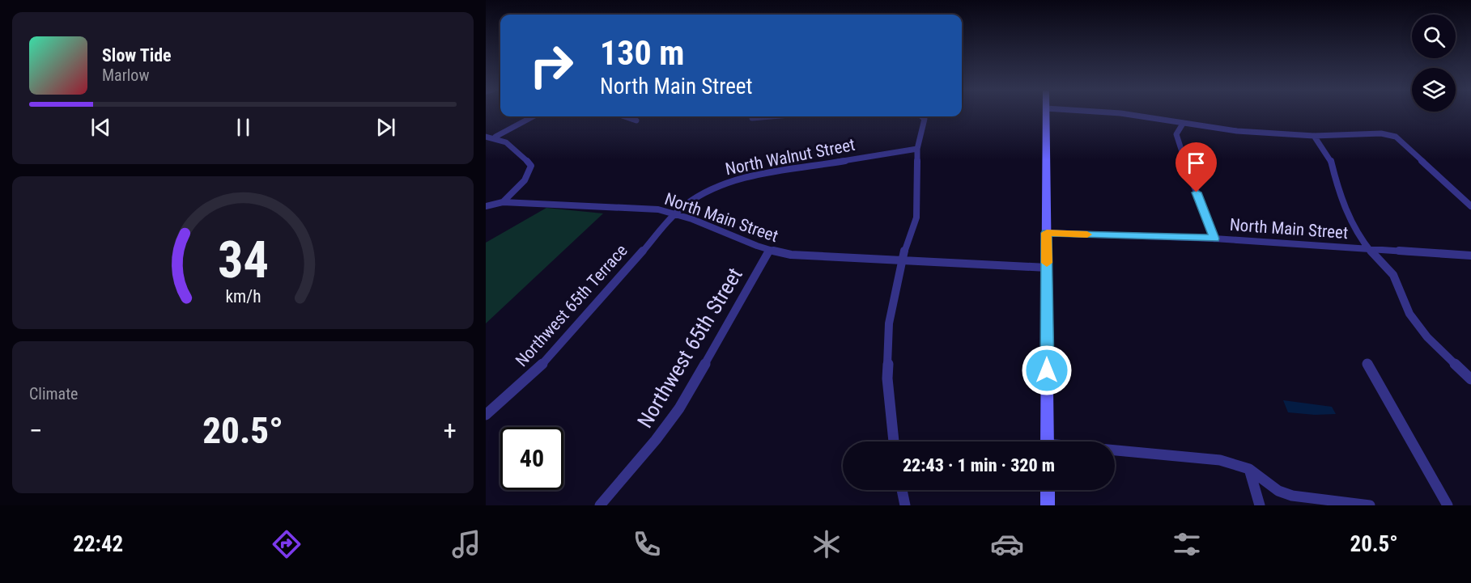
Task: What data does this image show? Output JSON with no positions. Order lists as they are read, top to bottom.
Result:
{
  "streets": {
    "street": [
      "North Walnut Street",
      "North Main Street",
      "Northwest 65th Terrace",
      "Northwest 65th Street"
    ]
  },
  "crossings": [
    ["North Walnut Street", "North Main Street"],
    ["North Walnut Street", "Northwest 65th Terrace"],
    ["North Main Street", "Northwest 65th Terrace"],
    ["North Main Street", "Northwest 65th Street"]
  ],
  "page": {
    "turn": ["130 m", "North Main Street"],
    "song": ["Slow Tide", "Marlow"],
    "tile": "Climate",
    "heat": ["−", "20.5°", "+"],
    "limit": "40",
    "trip": "22:43 · 1 min · 320 m",
    "tabs": ["22:42", "20.5°"],
    "gauge": ["34", "km/h"]
  }
}
